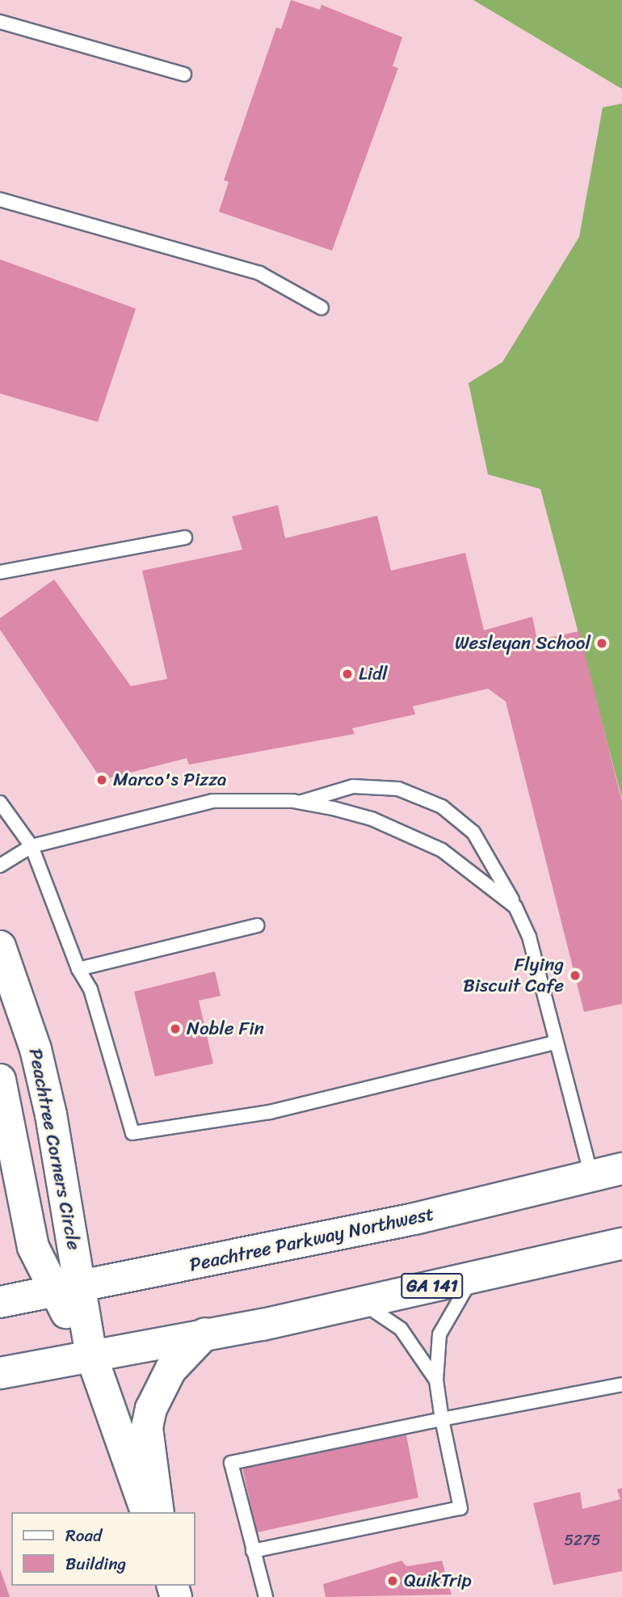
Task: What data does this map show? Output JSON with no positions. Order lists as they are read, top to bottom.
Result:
{
  "streets": {
    "main road": ["Peachtree Corners Circle", "Peachtree Parkway Northwest", "GA 141"]
  },
  "crossings": [
    ["Peachtree Corners Circle", "Peachtree Parkway Northwest"],
    ["Peachtree Corners Circle", "GA 141"]
  ],
  "places": [
    "Wesleyan School",
    "Lidl",
    "Marco's Pizza",
    "Flying Biscuit Cafe",
    "Noble Fin",
    "QuikTrip"
  ],
  "house_numbers": ["5275"],
  "legend": ["Road", "Building"]
}
